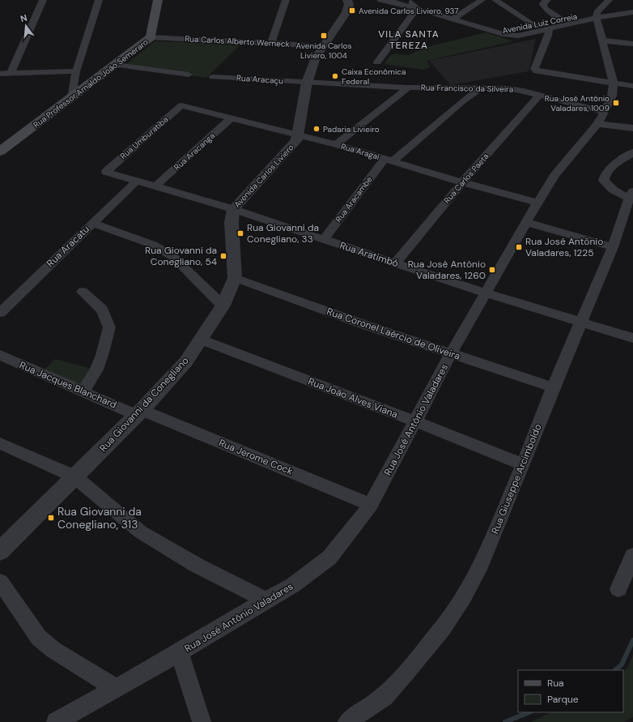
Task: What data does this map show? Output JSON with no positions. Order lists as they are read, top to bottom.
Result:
{
  "streets": {
    "main road": ["Rua Professor Arnaldo João Semeraro"],
    "street": [
      "Avenida Luiz Correia",
      "Rua Carlos Alberto Werneck",
      "Rua Aracaçu",
      "Rua Francisco da Silveira",
      "Rua Umburatiba",
      "Rua Aracanga",
      "Rua Aragaí",
      "Avenida Carlos Liviero",
      "Rua Carlos Paeta",
      "Rua Aracambe",
      "Rua Aracatu",
      "Rua Aratimbó",
      "Rua Coronel Laércio de Oliveira",
      "Rua Jacques Blanchard",
      "Rua João Alves Viana",
      "Rua Giovanni da Conegliano",
      "Rua José Antônio Valadares",
      "Rua Jerome Cock",
      "Rua Giuseppe Arcimboldo"
    ]
  },
  "crossings": [
    ["Avenida Luiz Correia", "Rua José Antônio Valadares"],
    ["Rua Carlos Alberto Werneck", "Rua Professor Arnaldo João Semeraro"],
    ["Rua Carlos Alberto Werneck", "Avenida Carlos Liviero"],
    ["Rua Aracaçu", "Rua Francisco da Silveira"],
    ["Rua Aracaçu", "Avenida Carlos Liviero"],
    ["Rua Francisco da Silveira", "Avenida Carlos Liviero"],
    ["Rua Francisco da Silveira", "Rua Carlos Paeta"],
    ["Rua Francisco da Silveira", "Rua Aracambe"],
    ["Rua Francisco da Silveira", "Rua José Antônio Valadares"],
    ["Rua Umburatiba", "Rua Aragaí"],
    ["Rua Umburatiba", "Rua Aratimbó"],
    ["Rua Aracanga", "Rua Aragaí"],
    ["Rua Aracanga", "Rua Aratimbó"],
    ["Rua Aragaí", "Avenida Carlos Liviero"],
    ["Rua Aragaí", "Rua Carlos Paeta"],
    ["Rua Aragaí", "Rua Aracambe"],
    ["Rua Aragaí", "Rua José Antônio Valadares"],
    ["Avenida Carlos Liviero", "Rua Aratimbó"],
    ["Avenida Carlos Liviero", "Rua Giovanni da Conegliano"],
    ["Rua Carlos Paeta", "Rua Aratimbó"],
    ["Rua Aracambe", "Rua Aratimbó"],
    ["Rua Aracatu", "Rua Aratimbó"],
    ["Rua Aratimbó", "Rua Giovanni da Conegliano"],
    ["Rua Aratimbó", "Rua José Antônio Valadares"],
    ["Rua Aratimbó", "Rua Giuseppe Arcimboldo"],
    ["Rua Coronel Laércio de Oliveira", "Rua Giovanni da Conegliano"],
    ["Rua Coronel Laércio de Oliveira", "Rua José Antônio Valadares"],
    ["Rua Coronel Laércio de Oliveira", "Rua Giuseppe Arcimboldo"],
    ["Rua Jacques Blanchard", "Rua Giovanni da Conegliano"],
    ["Rua Jacques Blanchard", "Rua Jerome Cock"],
    ["Rua João Alves Viana", "Rua Giovanni da Conegliano"],
    ["Rua João Alves Viana", "Rua José Antônio Valadares"],
    ["Rua João Alves Viana", "Rua Giuseppe Arcimboldo"],
    ["Rua Giovanni da Conegliano", "Rua Jerome Cock"],
    ["Rua José Antônio Valadares", "Rua Jerome Cock"]
  ],
  "districts": ["VILA SANTA TEREZA"],
  "places": {
    "transit": [
      "Avenida Carlos Liviero, 937",
      "Avenida Carlos Liviero, 1004",
      "Rua José Antônio Valadares, 1009",
      "Rua Giovanni da Conegliano, 33",
      "Rua José Antônio Valadares, 1225",
      "Rua Giovanni da Conegliano, 54",
      "Rua José Antônio Valadares, 1260",
      "Rua Giovanni da Conegliano, 313"
    ],
    "other": ["Caixa Econômica Federal", "Padaria Livieiro"]
  },
  "legend": ["Rua", "Parque"],
  "north": "top"
}
